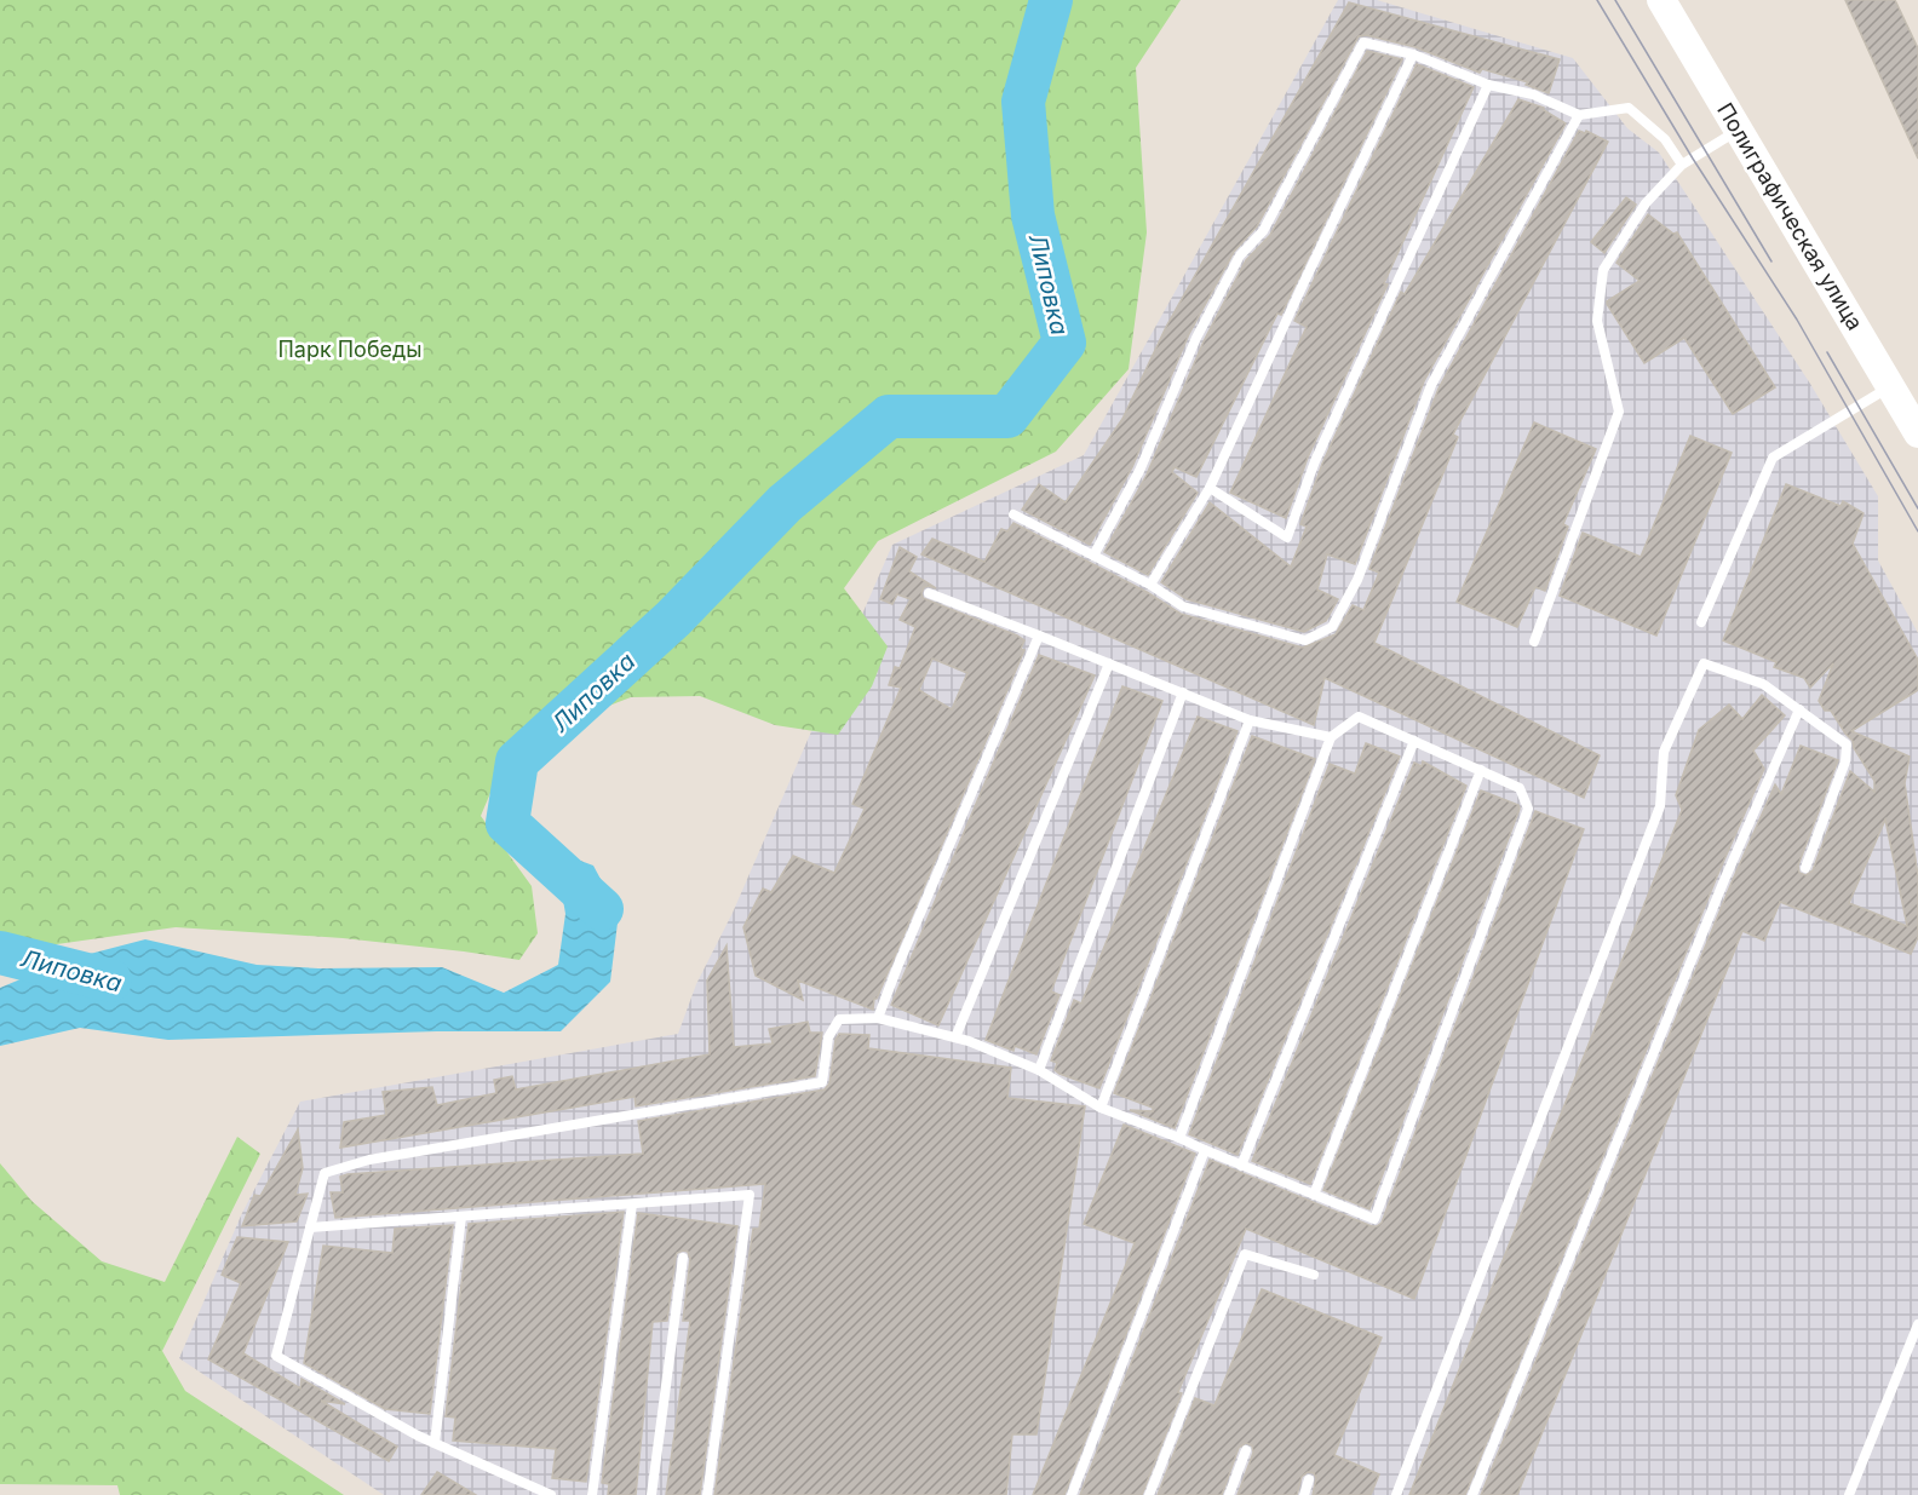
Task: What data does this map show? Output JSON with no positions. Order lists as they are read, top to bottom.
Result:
{
  "streets": {
    "street": ["Полиграфическая улица"]
  },
  "water": ["Липовка"],
  "parks": ["Парк Победы"]
}
